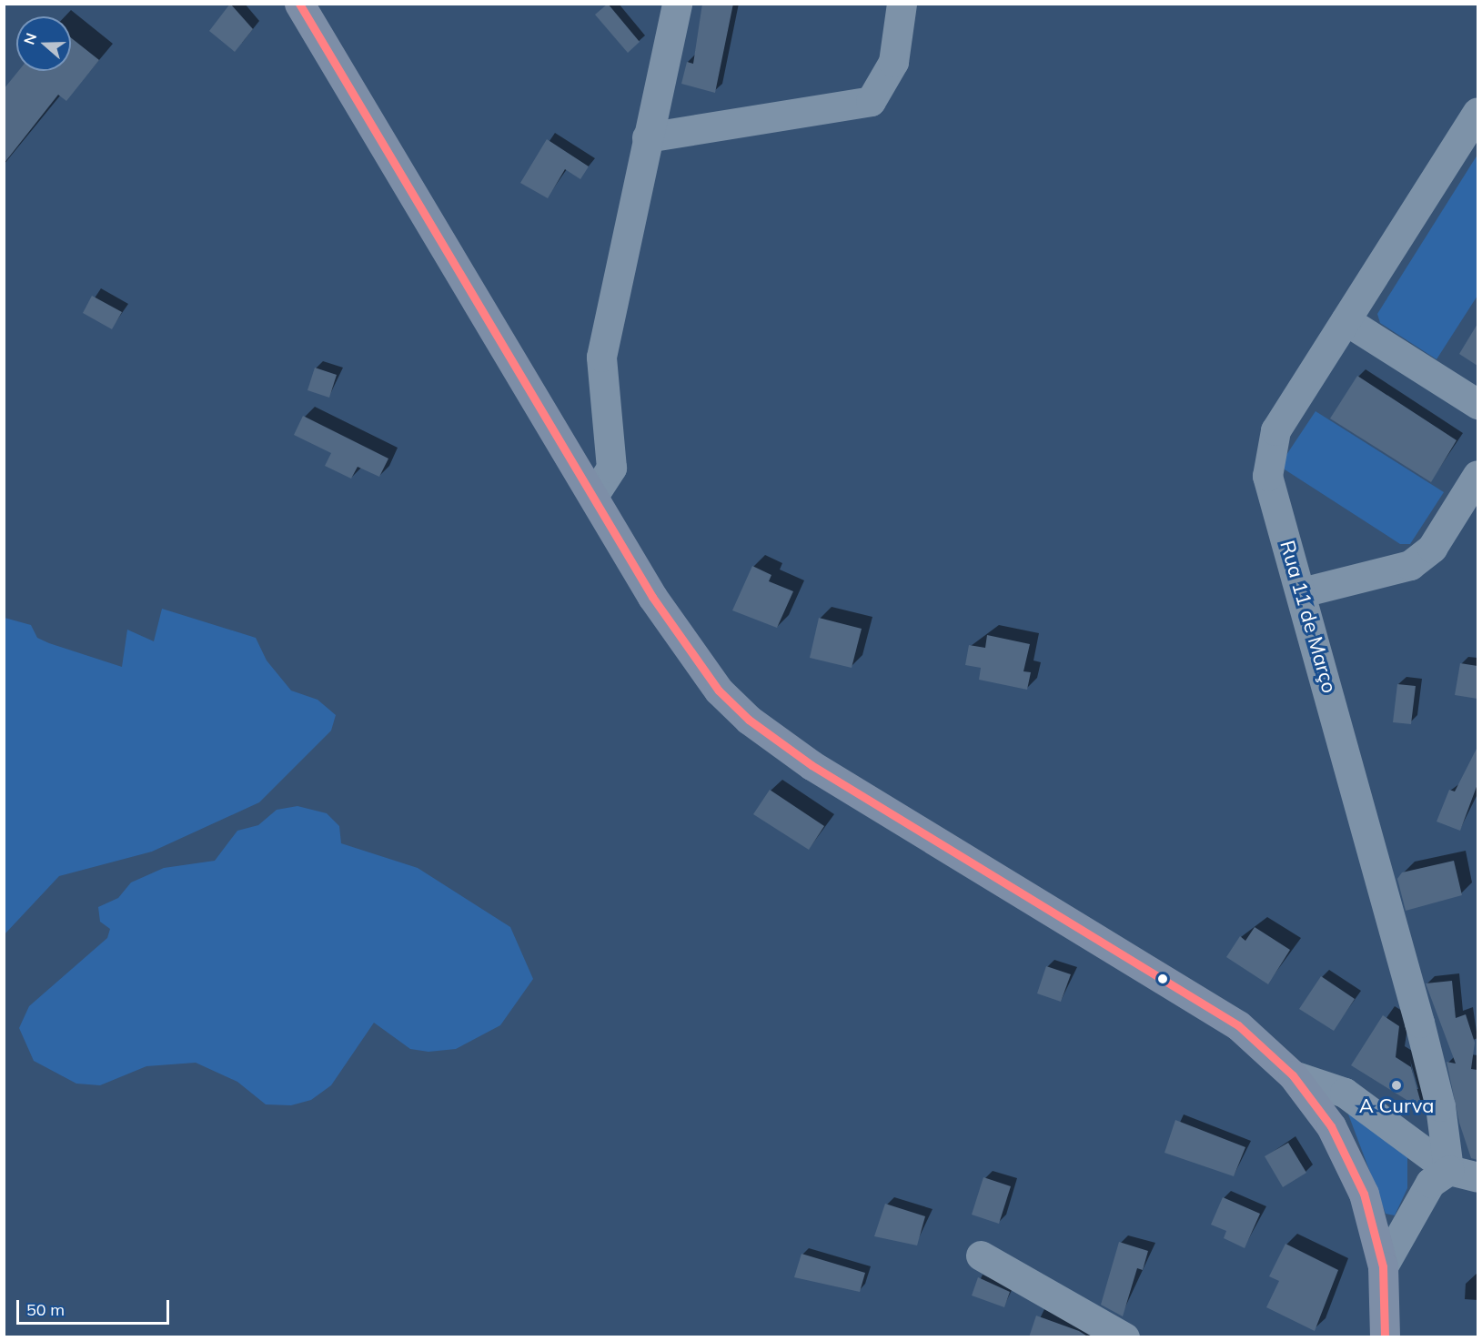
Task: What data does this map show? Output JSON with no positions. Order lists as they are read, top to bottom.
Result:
{
  "streets": {
    "street": ["Rua 11 de Março"]
  },
  "places": ["A Curva"],
  "scale_bar": "50 m",
  "north": "left"
}
